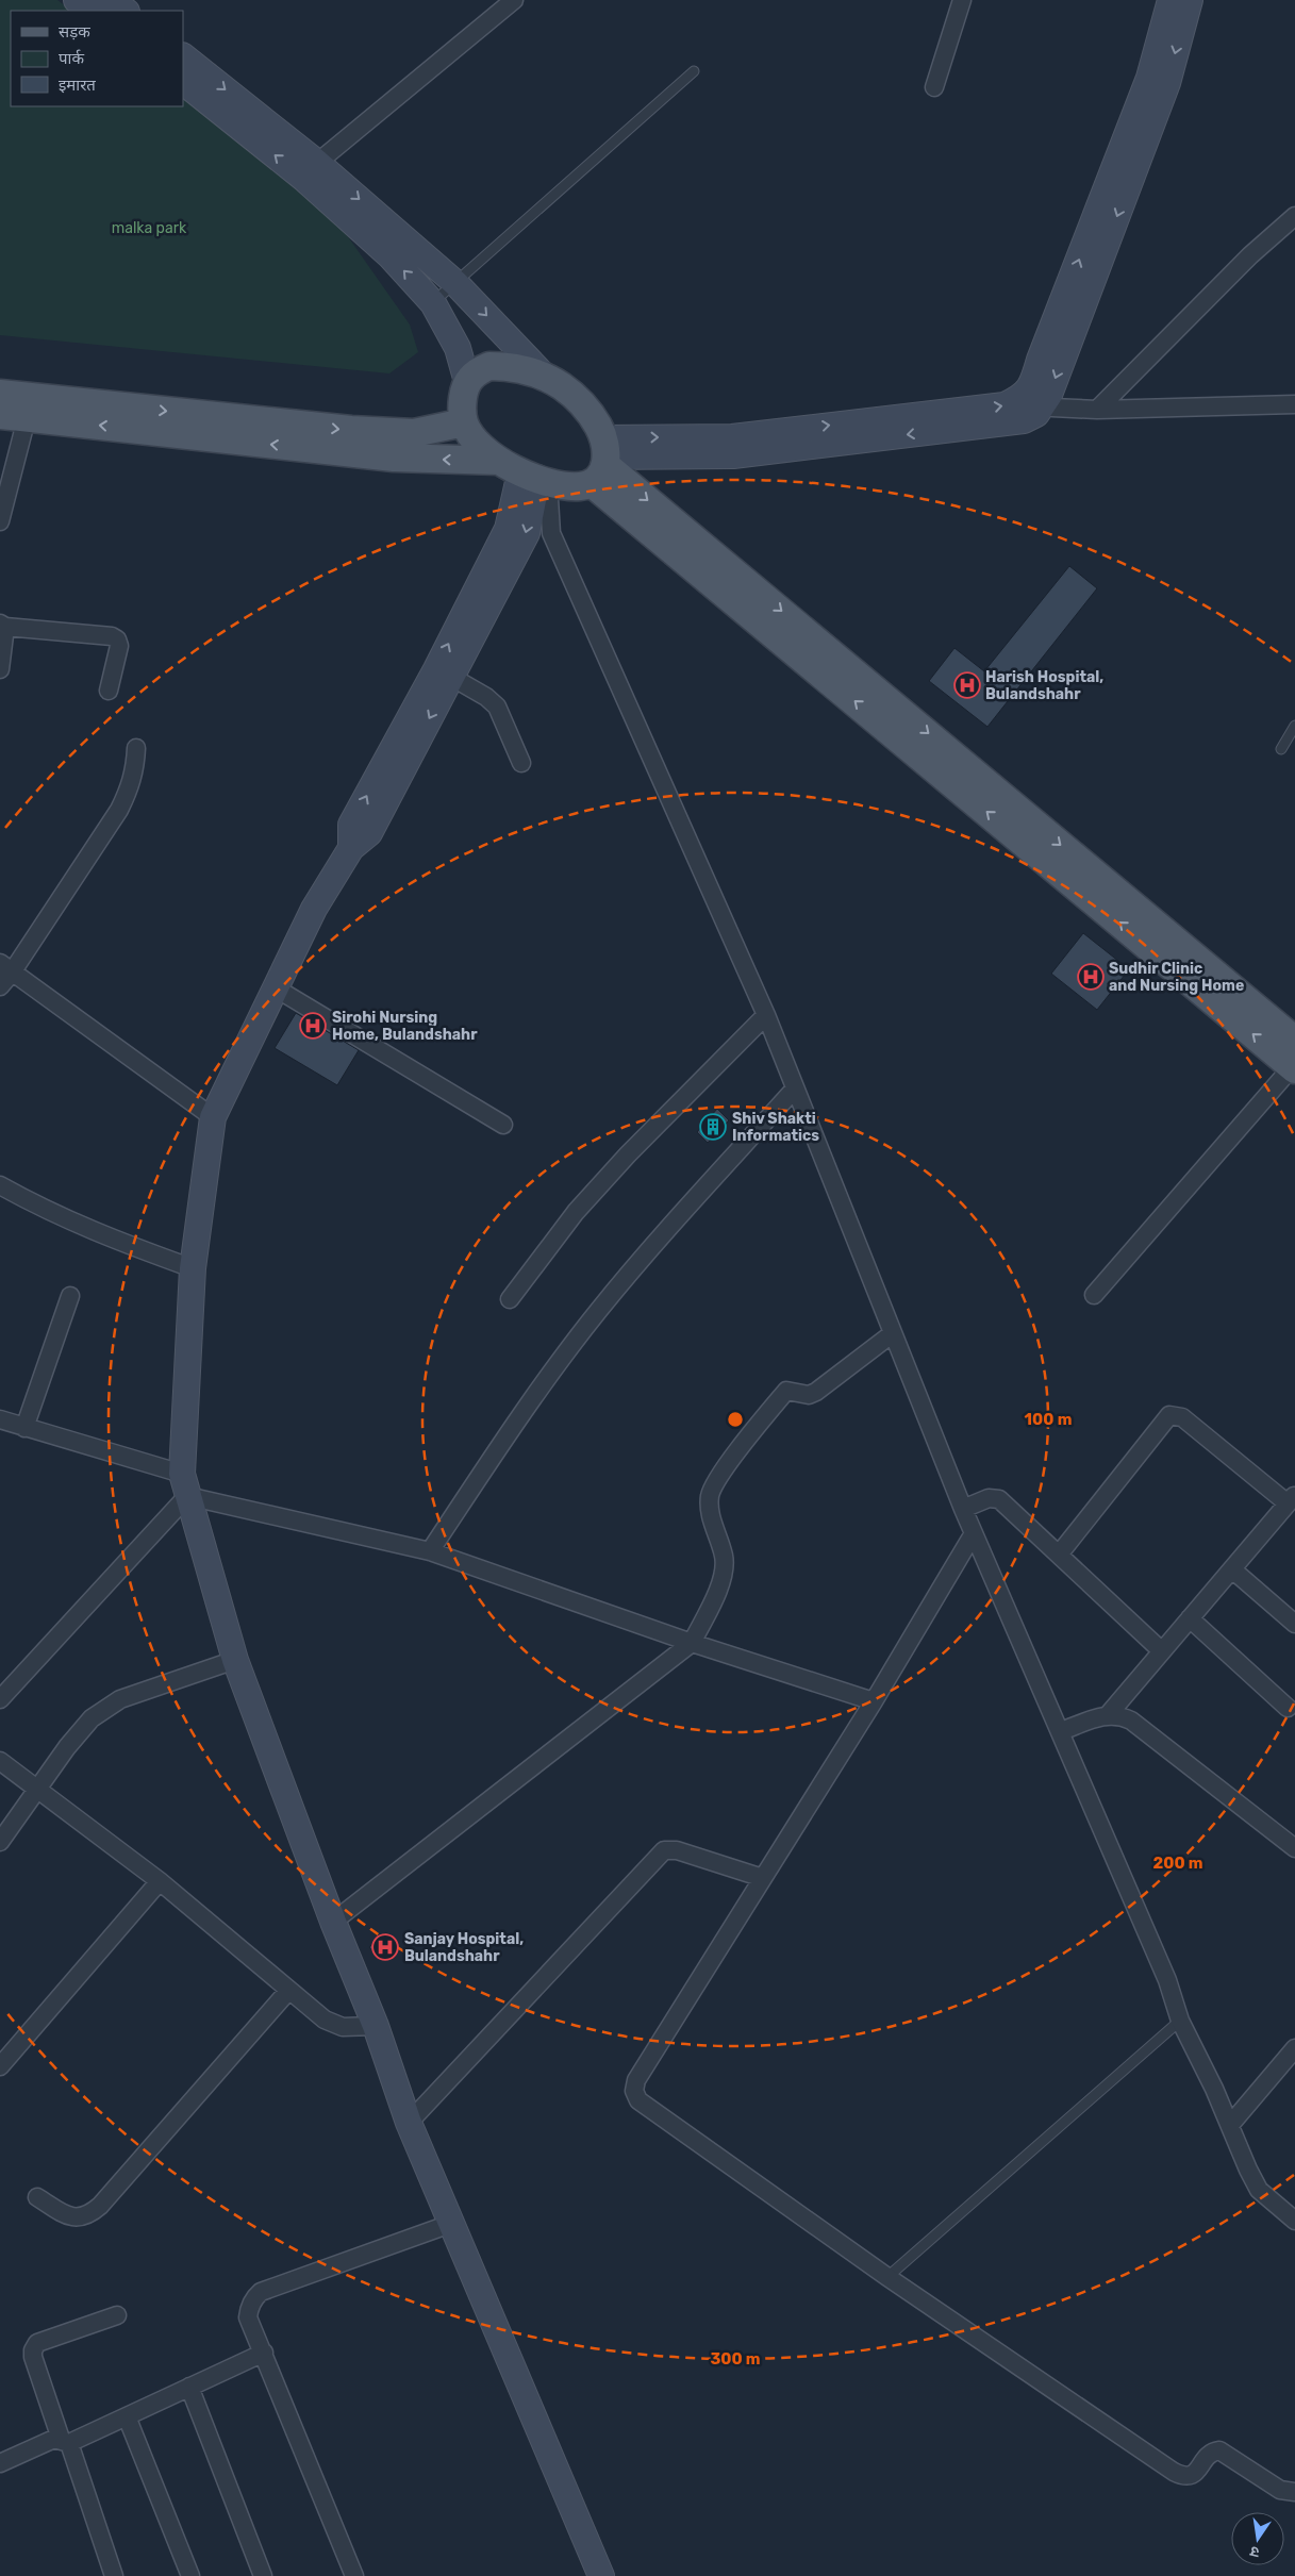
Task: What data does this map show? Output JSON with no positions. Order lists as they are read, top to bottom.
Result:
{
  "parks": ["malka park"],
  "places": {
    "hospital": [
      "Harish Hospital, Bulandshahr",
      "Sudhir Clinic and Nursing Home",
      "Sirohi Nursing Home, Bulandshahr",
      "Sanjay Hospital, Bulandshahr"
    ],
    "building": ["Shiv Shakti Informatics"]
  },
  "legend": ["सड़क", "पार्क", "इमारत"],
  "north": "bottom",
  "rings": ["100 m", "200 m", "300 m"]
}
